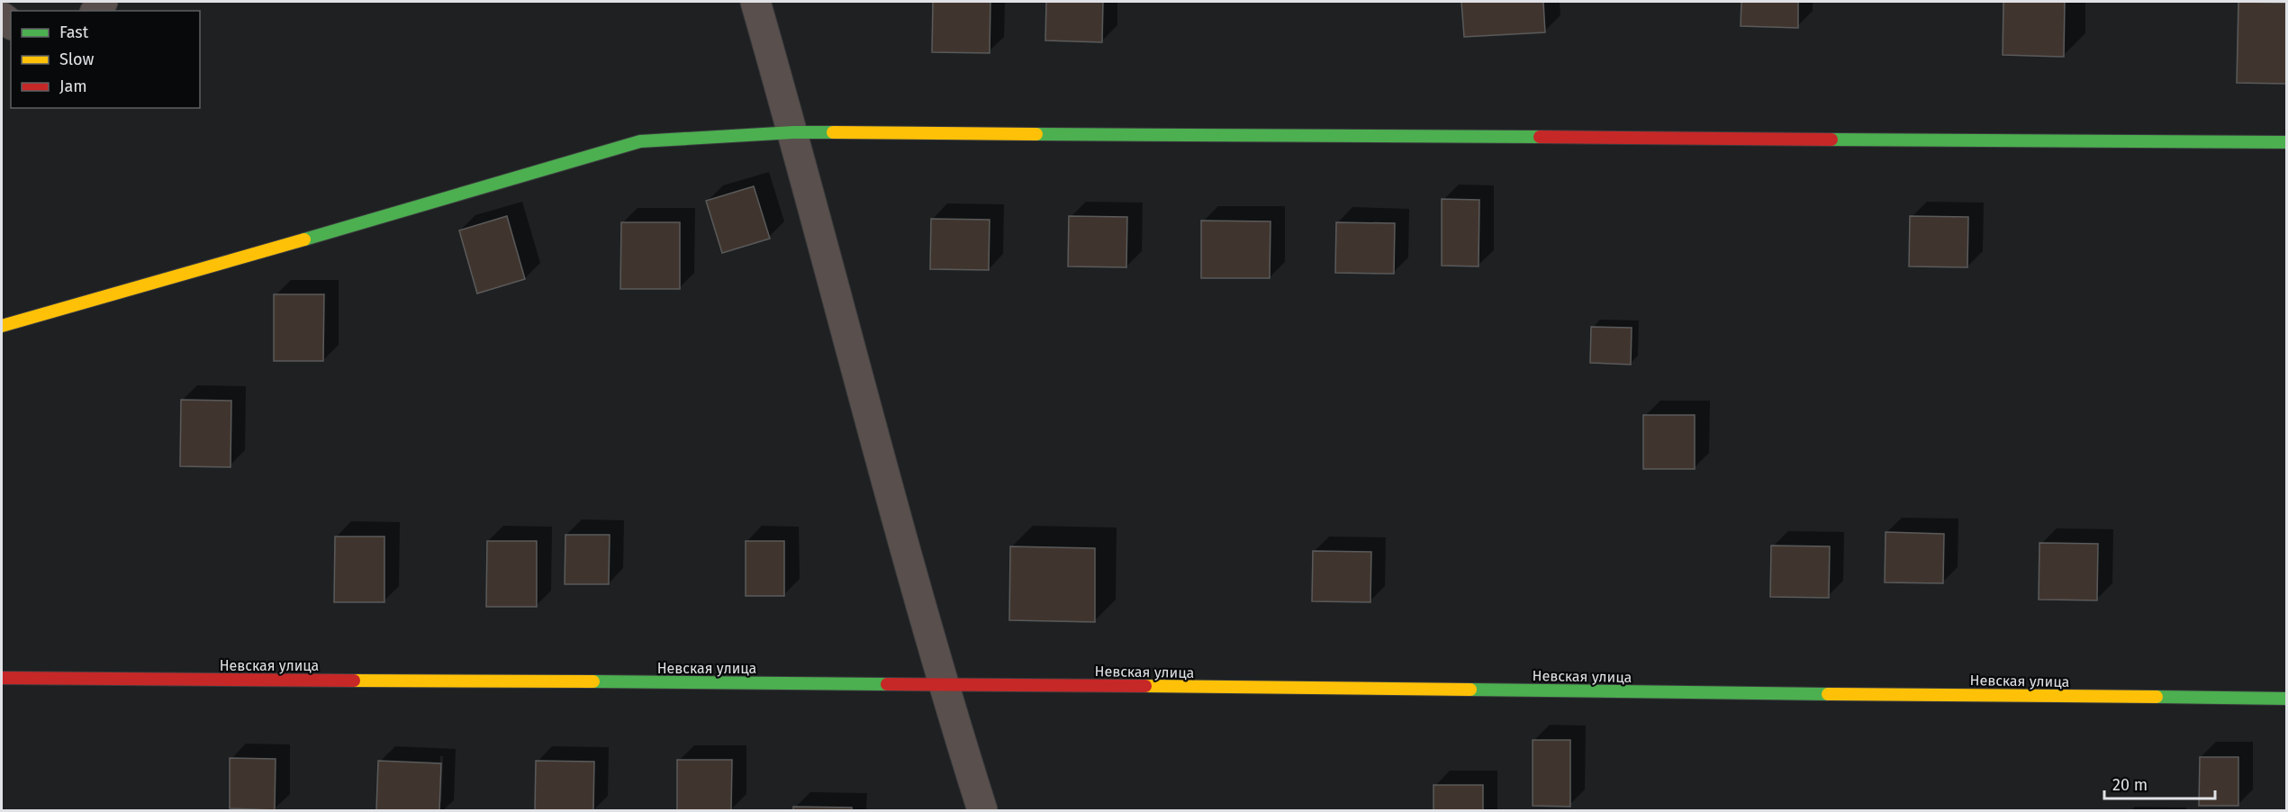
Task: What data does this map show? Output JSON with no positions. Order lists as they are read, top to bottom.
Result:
{
  "streets": {
    "street": ["Невская улица"]
  },
  "legend": ["Fast", "Slow", "Jam"],
  "scale_bar": "20 m"
}
